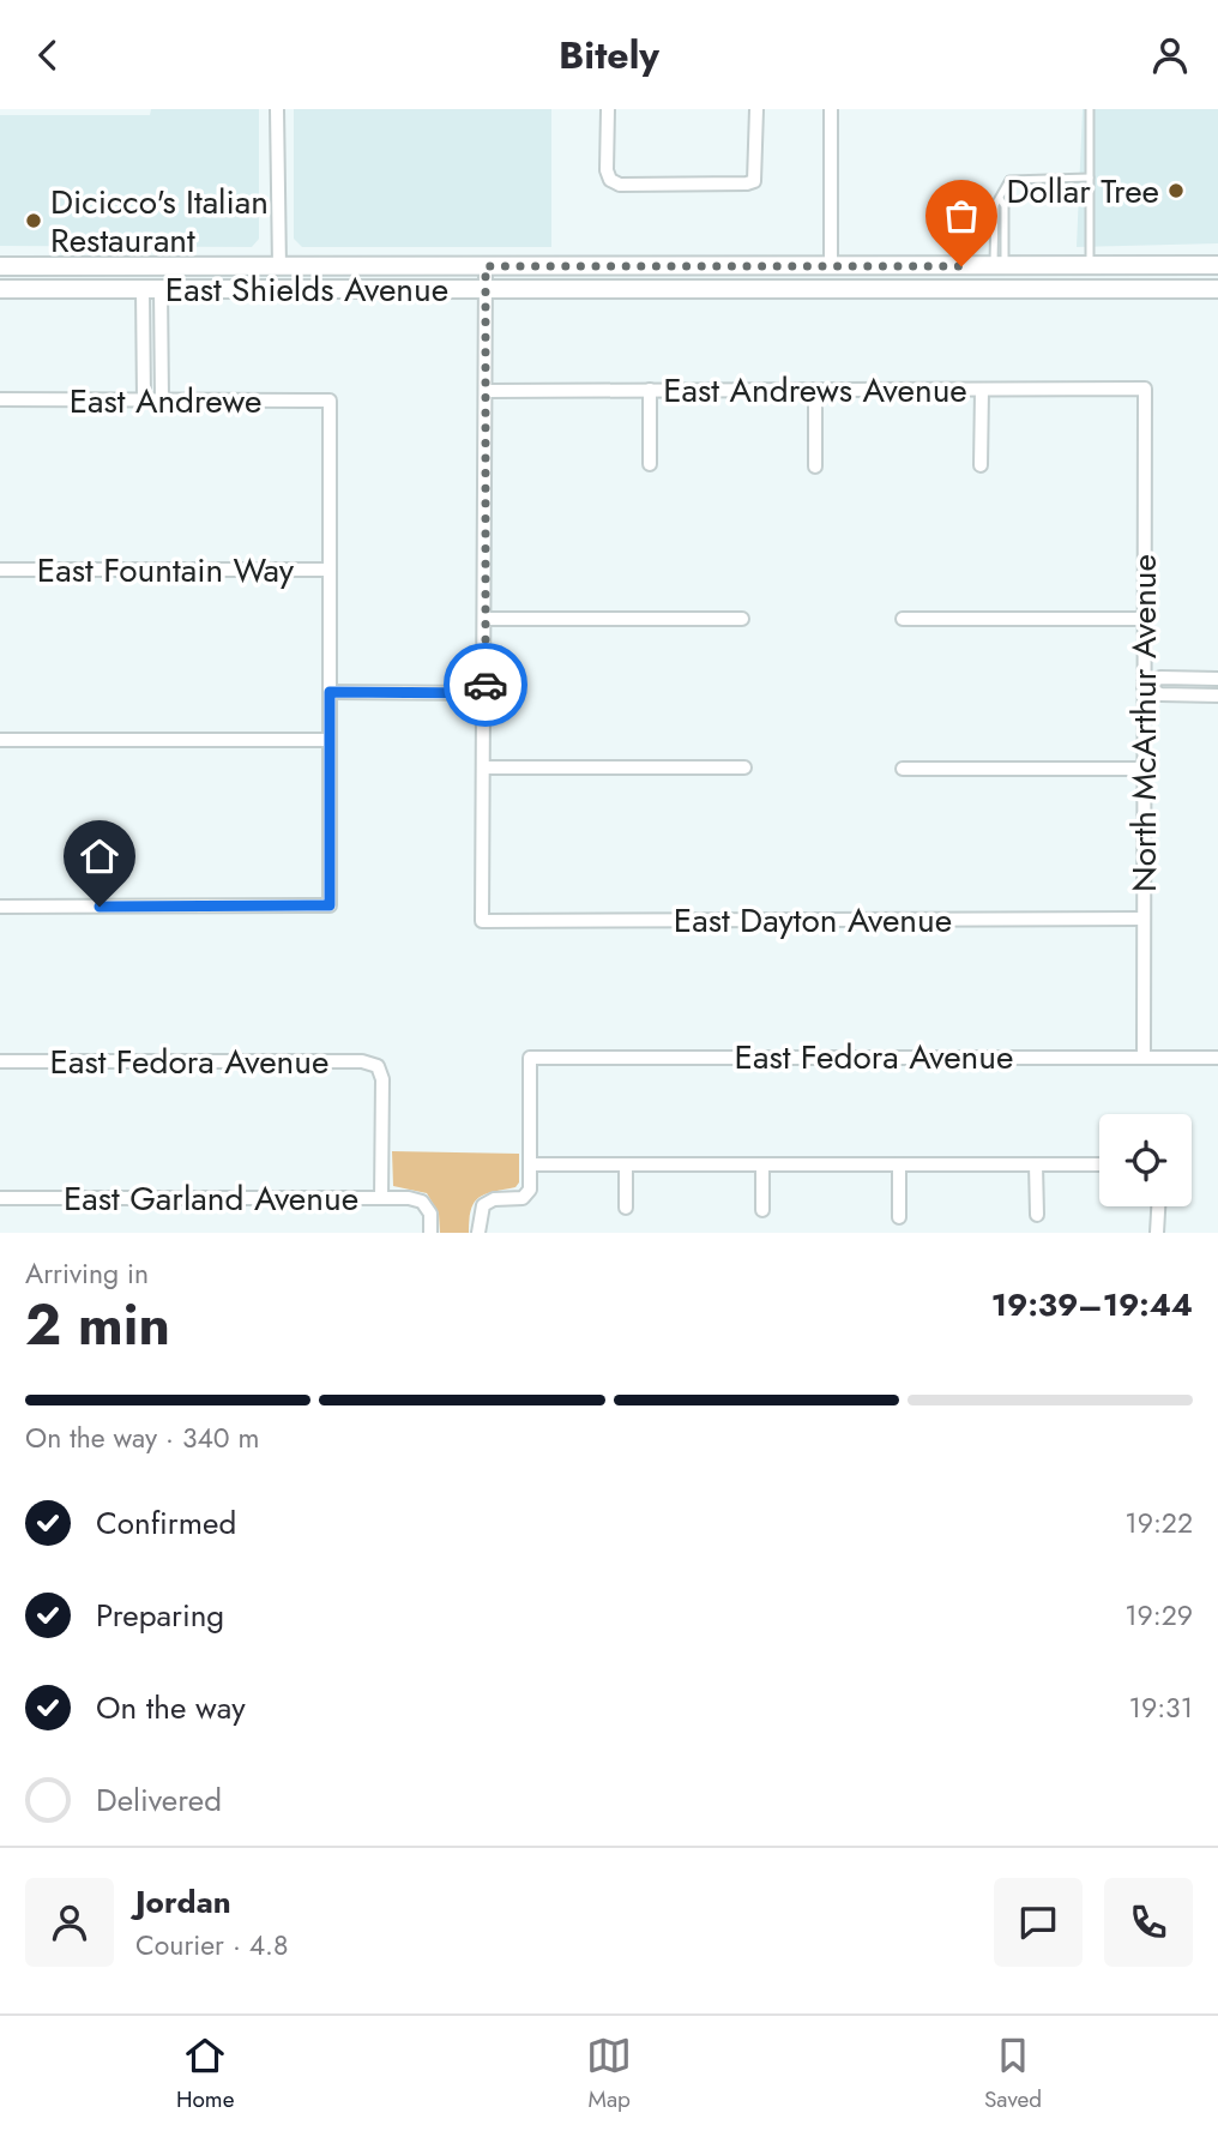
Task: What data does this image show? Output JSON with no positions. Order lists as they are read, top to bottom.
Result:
{
  "streets": {
    "main road": ["East Shields Avenue"],
    "street": [
      "East Andrews Avenue",
      "East Andrewe",
      "East Fountain Way",
      "North McArthur Avenue",
      "East Dayton Avenue",
      "East Fedora Avenue",
      "East Garland Avenue"
    ]
  },
  "crossings": [
    ["East Andrews Avenue", "North McArthur Avenue"],
    ["East Andrewe", "East Fountain Way"],
    ["North McArthur Avenue", "East Dayton Avenue"],
    ["North McArthur Avenue", "East Fedora Avenue"],
    ["East Fedora Avenue", "East Garland Avenue"]
  ],
  "places": ["Dollar Tree", "Dicicco's Italian Restaurant"],
  "page": {
    "header": "Bitely",
    "heading": ["2 min", "Arriving in", "19:39–19:44"],
    "panel": ["Jordan", "Courier · 4.8"],
    "bar": "On the way · 340 m",
    "list": [
      ["Confirmed", "19:22"],
      ["Preparing", "19:29"],
      ["On the way", "19:31"],
      "Delivered"
    ],
    "tabs": ["Home", "Map", "Saved"]
  }
}
